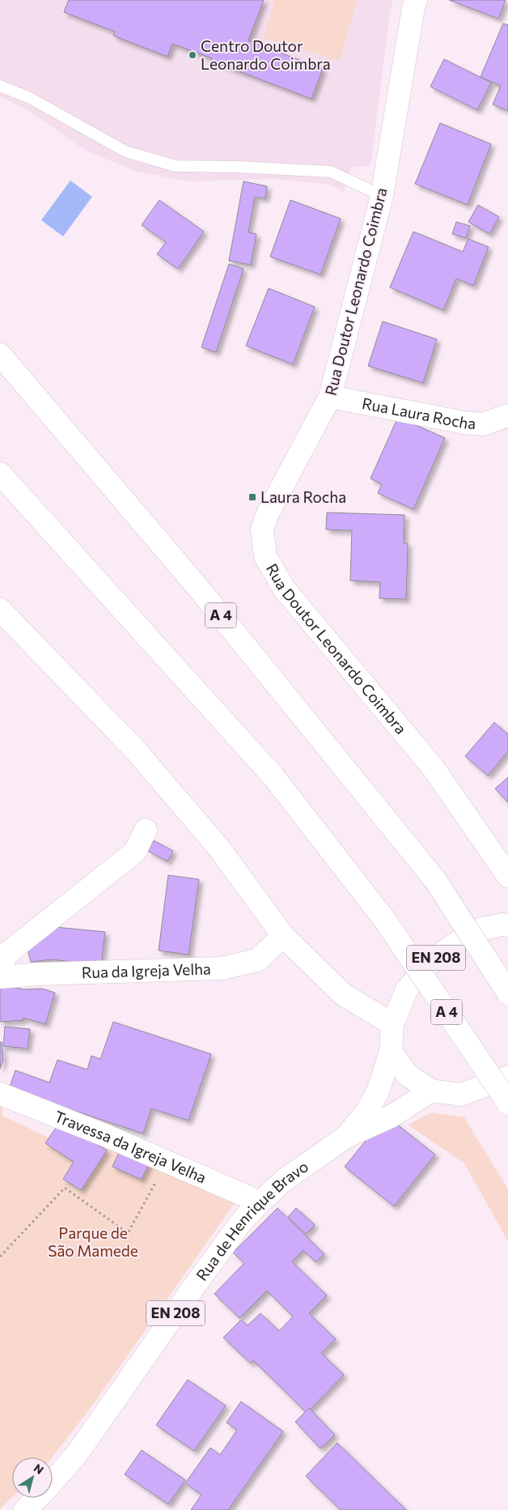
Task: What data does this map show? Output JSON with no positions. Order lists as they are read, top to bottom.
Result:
{
  "streets": {
    "main road": [
      "Rua Doutor Leonardo Coimbra",
      "Rua Laura Rocha",
      "A 4",
      "EN 208",
      "Rua da Igreja Velha",
      "Travessa da Igreja Velha",
      "Rua de Henrique Bravo"
    ]
  },
  "crossings": [
    ["Rua Doutor Leonardo Coimbra", "Rua Laura Rocha"],
    ["EN 208", "Rua de Henrique Bravo"],
    ["Travessa da Igreja Velha", "Rua de Henrique Bravo"]
  ],
  "parks": ["Parque de São Mamede"],
  "places": {
    "other": ["Centro Doutor Leonardo Coimbra"],
    "transit": ["Laura Rocha"]
  },
  "north": "top right"
}
